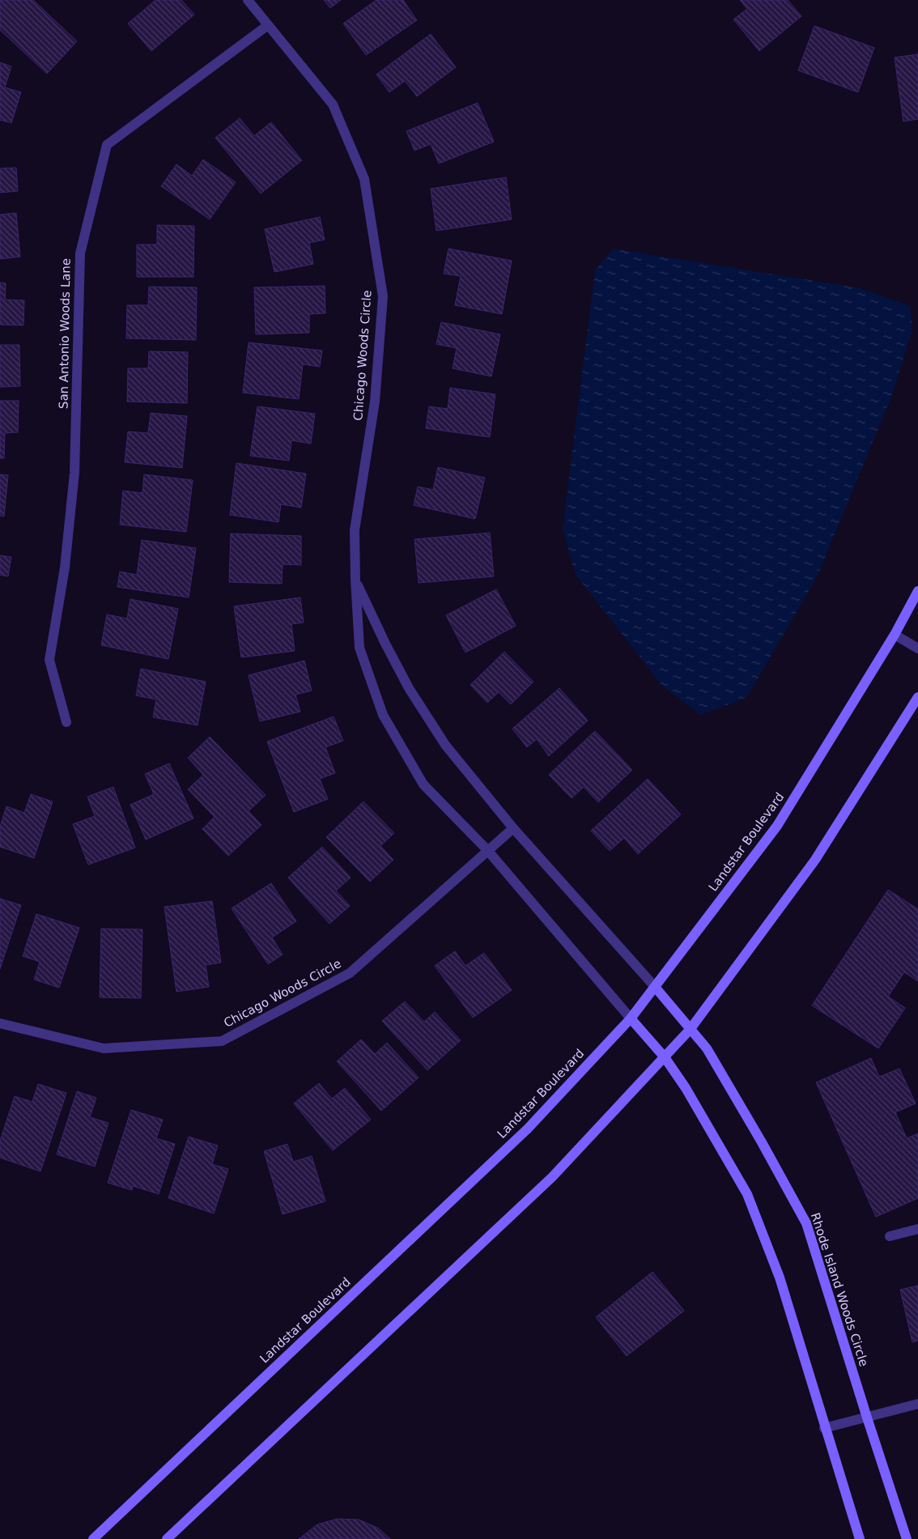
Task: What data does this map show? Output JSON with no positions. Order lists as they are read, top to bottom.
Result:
{
  "streets": {
    "street": [
      "San Antonio Woods Lane",
      "Chicago Woods Circle",
      "Landstar Boulevard",
      "Rhode Island Woods Circle"
    ]
  },
  "crossings": [
    ["San Antonio Woods Lane", "Chicago Woods Circle"],
    ["Chicago Woods Circle", "Landstar Boulevard"],
    ["Chicago Woods Circle", "Rhode Island Woods Circle"],
    ["Landstar Boulevard", "Rhode Island Woods Circle"]
  ]
}
